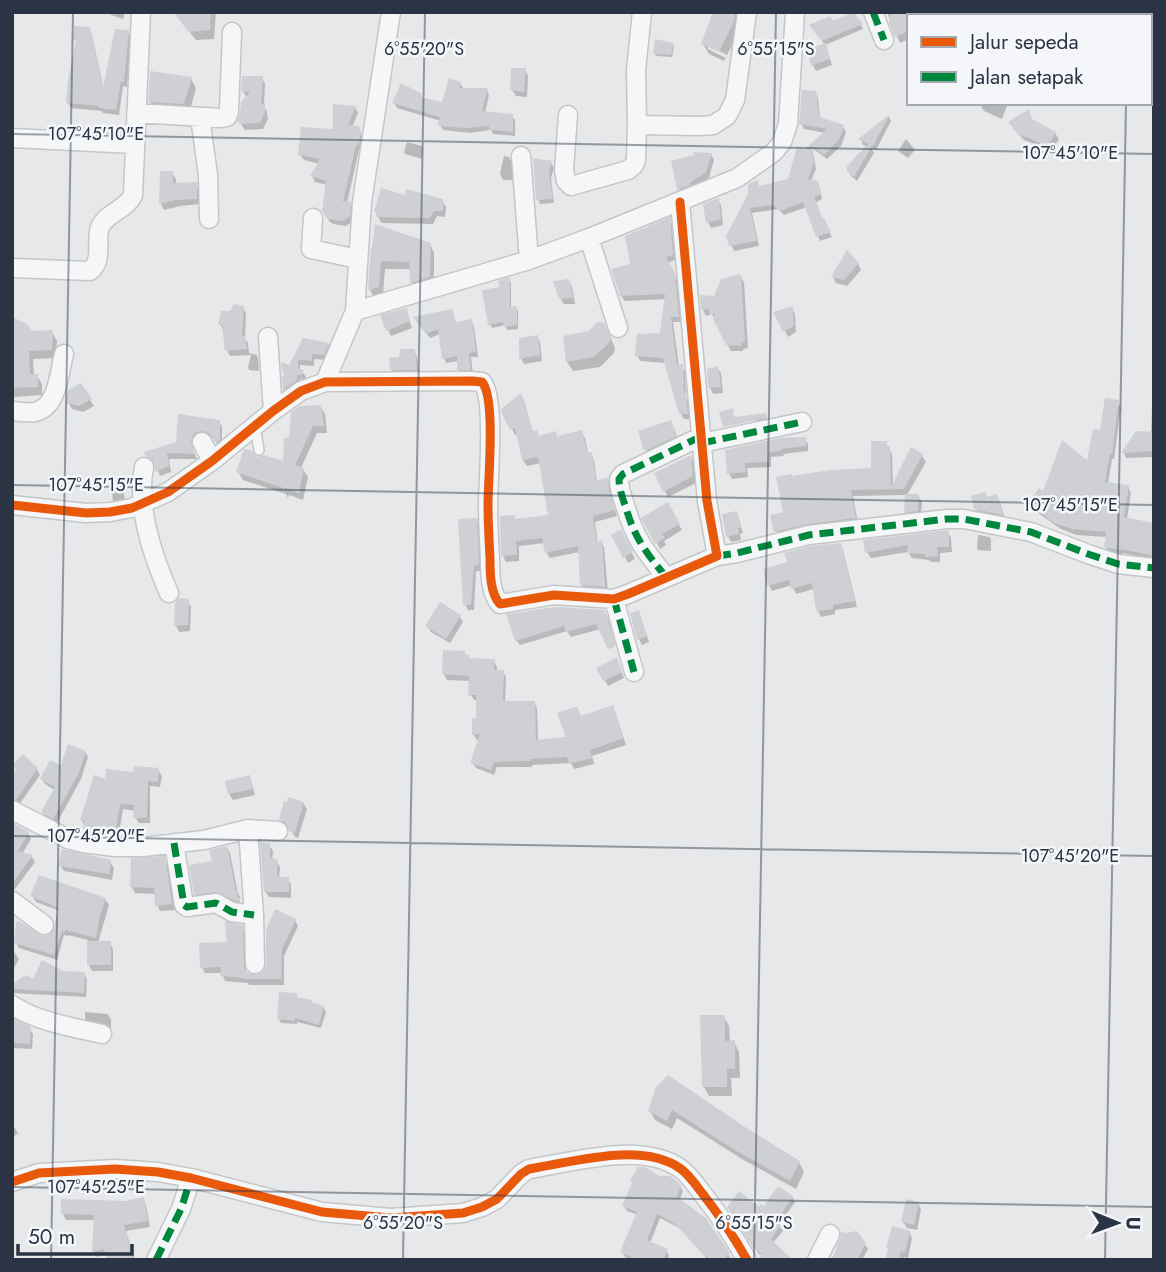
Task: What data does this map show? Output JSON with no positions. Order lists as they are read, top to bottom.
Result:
{
  "legend": ["Jalur sepeda", "Jalan setapak"],
  "scale_bar": "50 m",
  "north": "right",
  "coordinates": [
    "6°55'20\"S",
    "6°55'15\"S",
    "107°45'10\"E",
    "107°45'15\"E",
    "107°45'20\"E",
    "107°45'25\"E"
  ]
}
